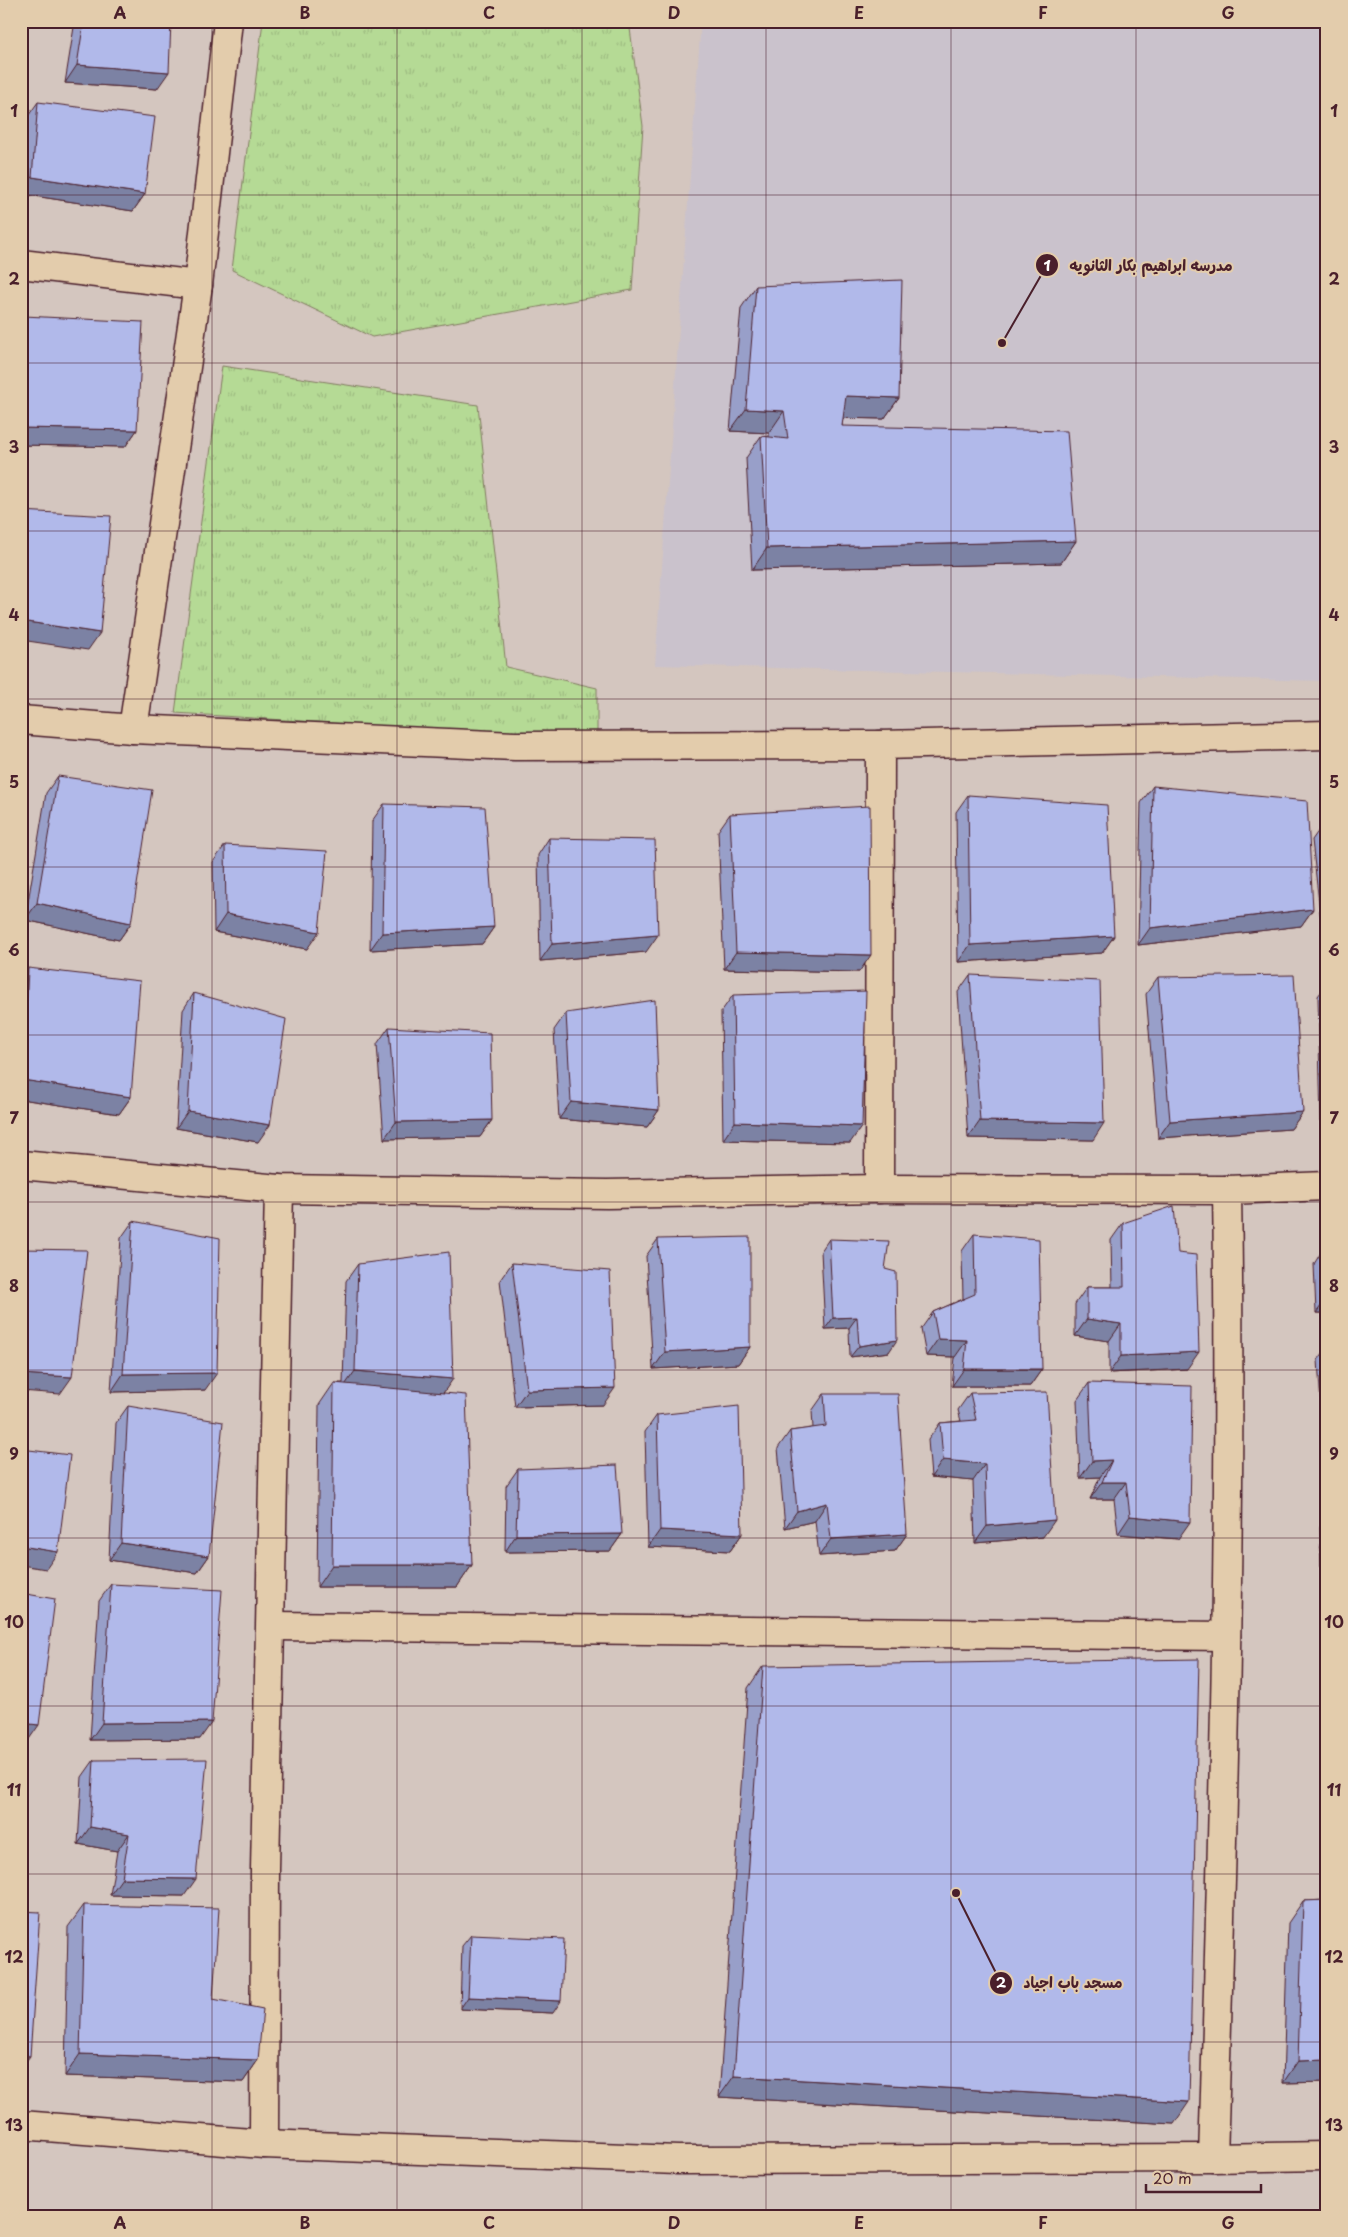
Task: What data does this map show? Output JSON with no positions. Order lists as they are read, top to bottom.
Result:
{
  "places": ["مدرسه ابراهيم بكار الثانويه", "مسجد باب اجياد"],
  "scale_bar": "20 m",
  "grid": {
    "columns": [
      "A",
      "B",
      "C",
      "D",
      "E",
      "F",
      "G"
    ],
    "rows": [
      "1",
      "2",
      "3",
      "4",
      "5",
      "6",
      "7",
      "8",
      "9",
      "10",
      "11",
      "12",
      "13"
    ]
  }
}
